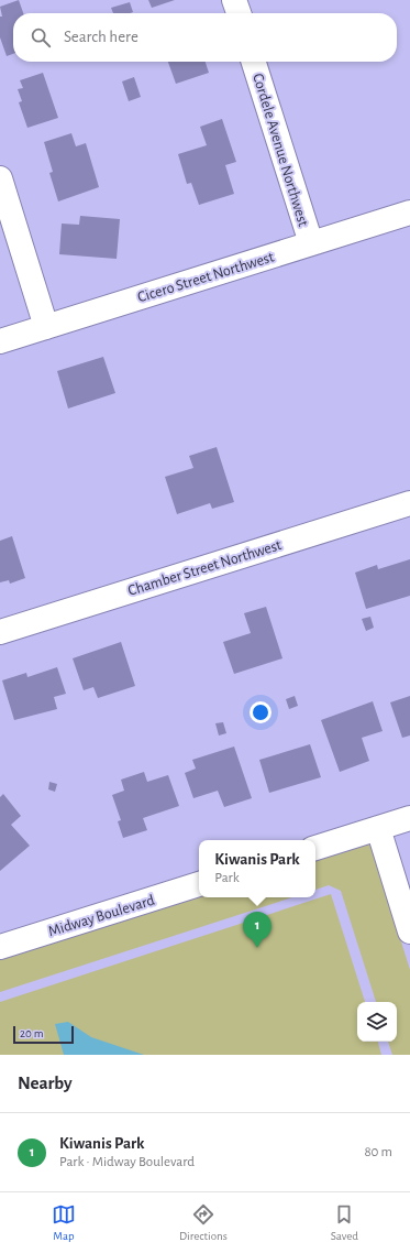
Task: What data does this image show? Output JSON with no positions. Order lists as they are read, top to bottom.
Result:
{
  "streets": {
    "street": [
      "Cordele Avenue Northwest",
      "Cicero Street Northwest",
      "Chamber Street Northwest",
      "Midway Boulevard"
    ]
  },
  "crossings": [
    ["Cordele Avenue Northwest", "Cicero Street Northwest"]
  ],
  "scale_bar": "20 m",
  "page": {
    "search": "Search here",
    "popup": ["Kiwanis Park", "Park"],
    "pins": "1",
    "scale": "20 m",
    "heading": "Nearby",
    "list": [
      {
        "mark": "1",
        "name": "Kiwanis Park",
        "note": "Park · Midway Boulevard",
        "value": "80 m"
      }
    ],
    "nav": ["Map", "Directions", "Saved"]
  }
}
